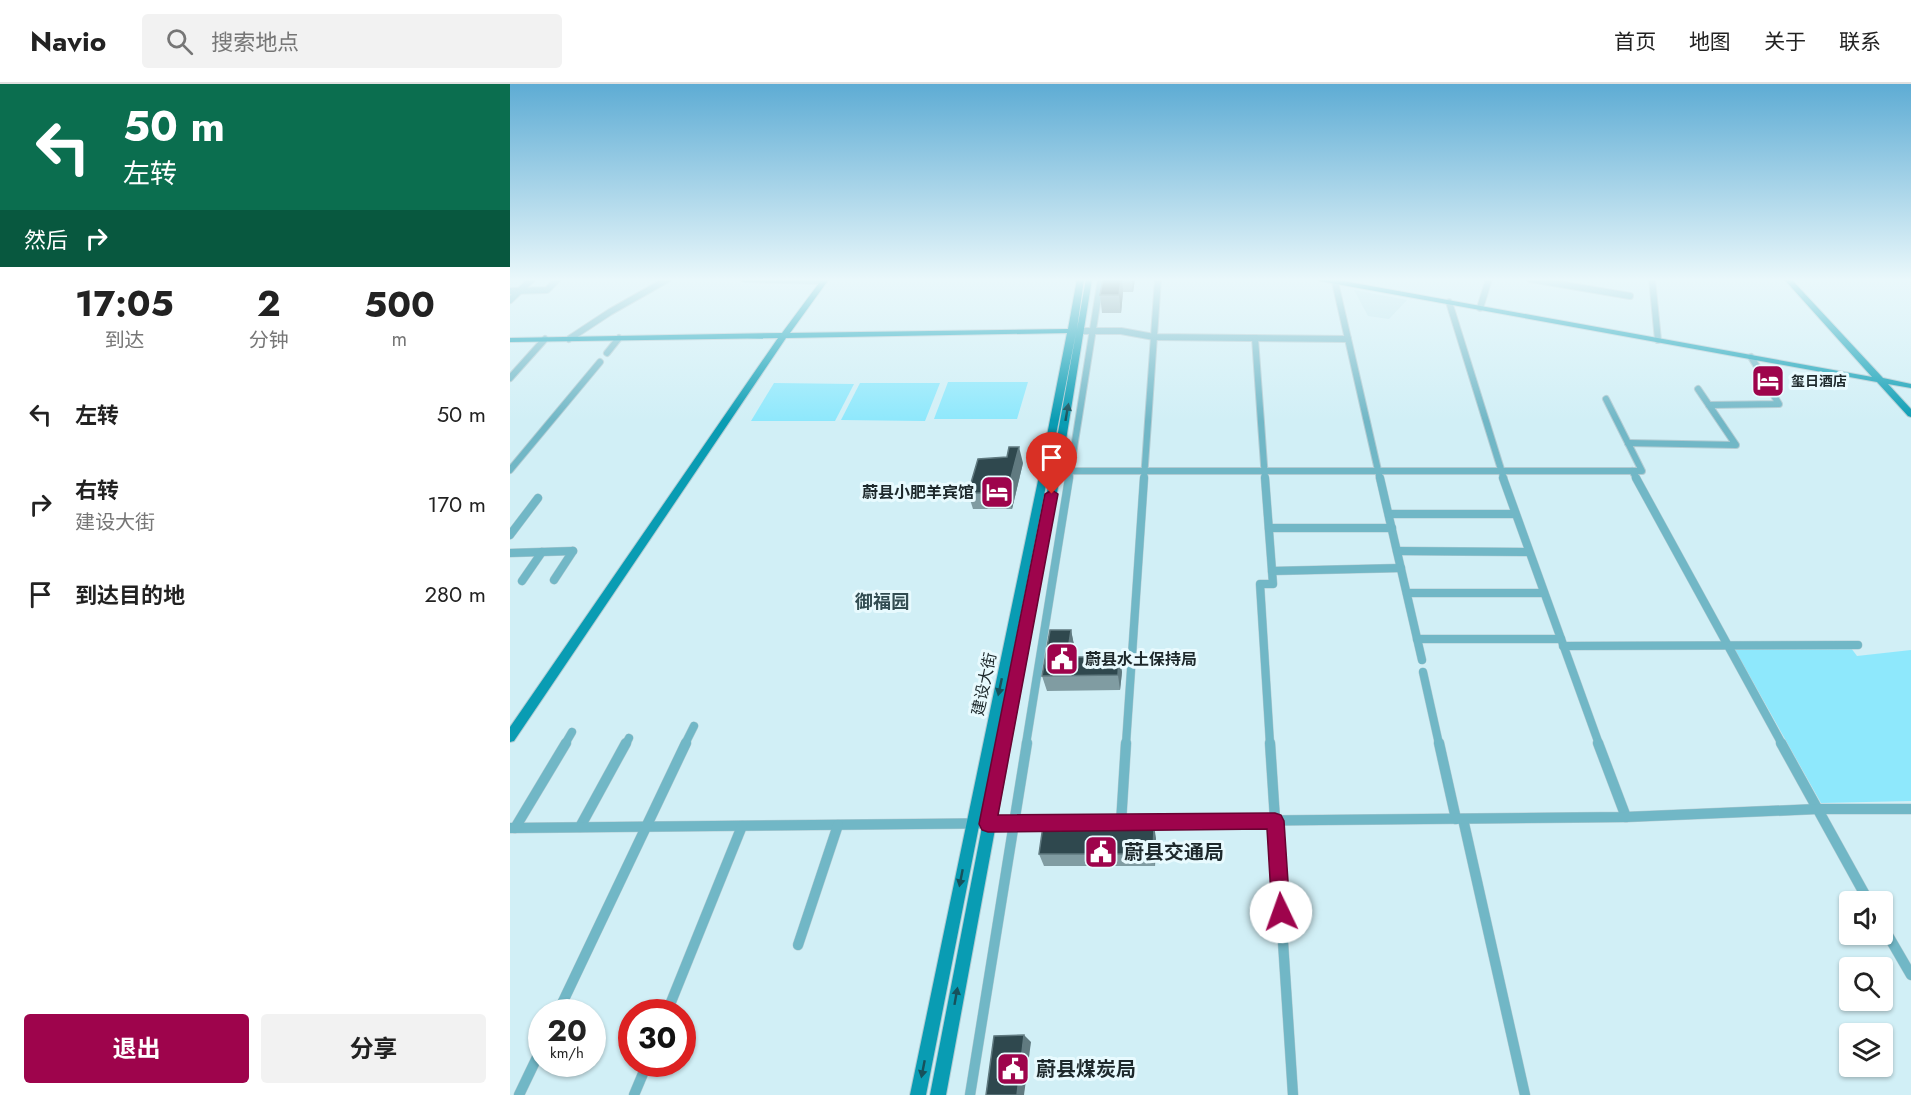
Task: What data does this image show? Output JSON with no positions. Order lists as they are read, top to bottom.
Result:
{
  "streets": {
    "main road": ["建设大街"]
  },
  "districts": ["御福园"],
  "places": {
    "hotel": ["玺日酒店", "蔚县小肥羊宾馆"],
    "public building": ["蔚县水土保持局", "蔚县交通局", "蔚县煤炭局"]
  },
  "page": {
    "header": "Navio",
    "search": "搜索地点",
    "nav": [
      "首页",
      "地图",
      "关于",
      "联系"
    ],
    "turn": ["50 m", "左转"],
    "then": "然后",
    "eta": [
      "17:05",
      "到达",
      "2",
      "分钟",
      "500",
      "m"
    ],
    "list": [
      {
        "name": "左转",
        "value": "50 m"
      },
      {
        "name": "右转",
        "note": "建设大街",
        "value": "170 m"
      },
      {
        "name": "到达目的地",
        "value": "280 m"
      }
    ],
    "speed": "20 km/h",
    "limit": "30",
    "buttons": ["退出", "分享"]
  }
}
